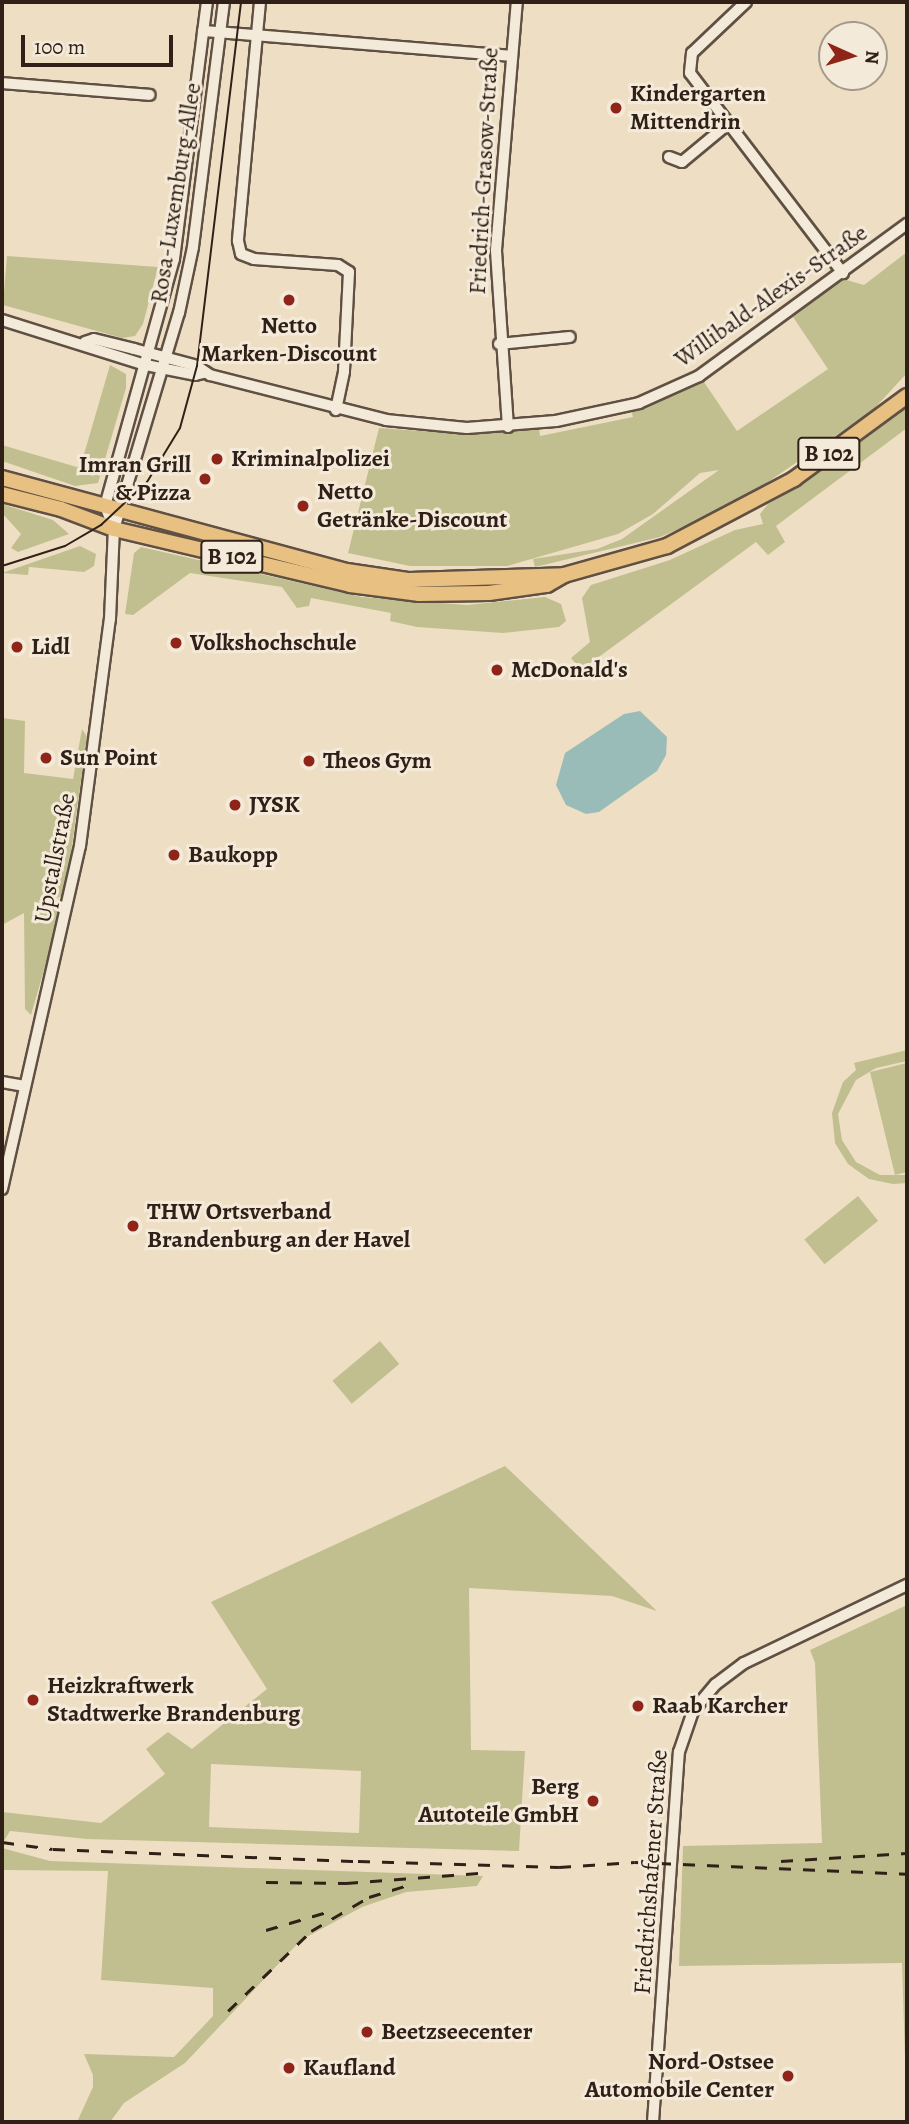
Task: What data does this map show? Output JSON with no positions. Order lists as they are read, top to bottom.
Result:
{
  "streets": {
    "main road": ["B 102"],
    "street": [
      "Friedrich-Grasow-Straße",
      "Rosa-Luxemburg-Allee",
      "Willibald-Alexis-Straße",
      "Upstallstraße",
      "Friedrichshafener Straße"
    ]
  },
  "crossings": [
    ["Friedrich-Grasow-Straße", "Willibald-Alexis-Straße"],
    ["Rosa-Luxemburg-Allee", "Willibald-Alexis-Straße"],
    ["Rosa-Luxemburg-Allee", "B 102"],
    ["Rosa-Luxemburg-Allee", "Upstallstraße"],
    ["B 102", "Upstallstraße"]
  ],
  "places": [
    "Kindergarten Mittendrin",
    "Netto Marken-Discount",
    "Kriminalpolizei",
    "Imran Grill & Pizza",
    "Netto Getränke-Discount",
    "Volkshochschule",
    "Lidl",
    "McDonald's",
    "Sun Point",
    "Theos Gym",
    "JYSK",
    "Baukopp",
    "THW Ortsverband Brandenburg an der Havel",
    "Heizkraftwerk Stadtwerke Brandenburg",
    "Raab Karcher",
    "Berg Autoteile GmbH",
    "Beetzseecenter",
    "Kaufland",
    "Nord-Ostsee Automobile Center"
  ],
  "scale_bar": "100 m",
  "north": "right"
}
